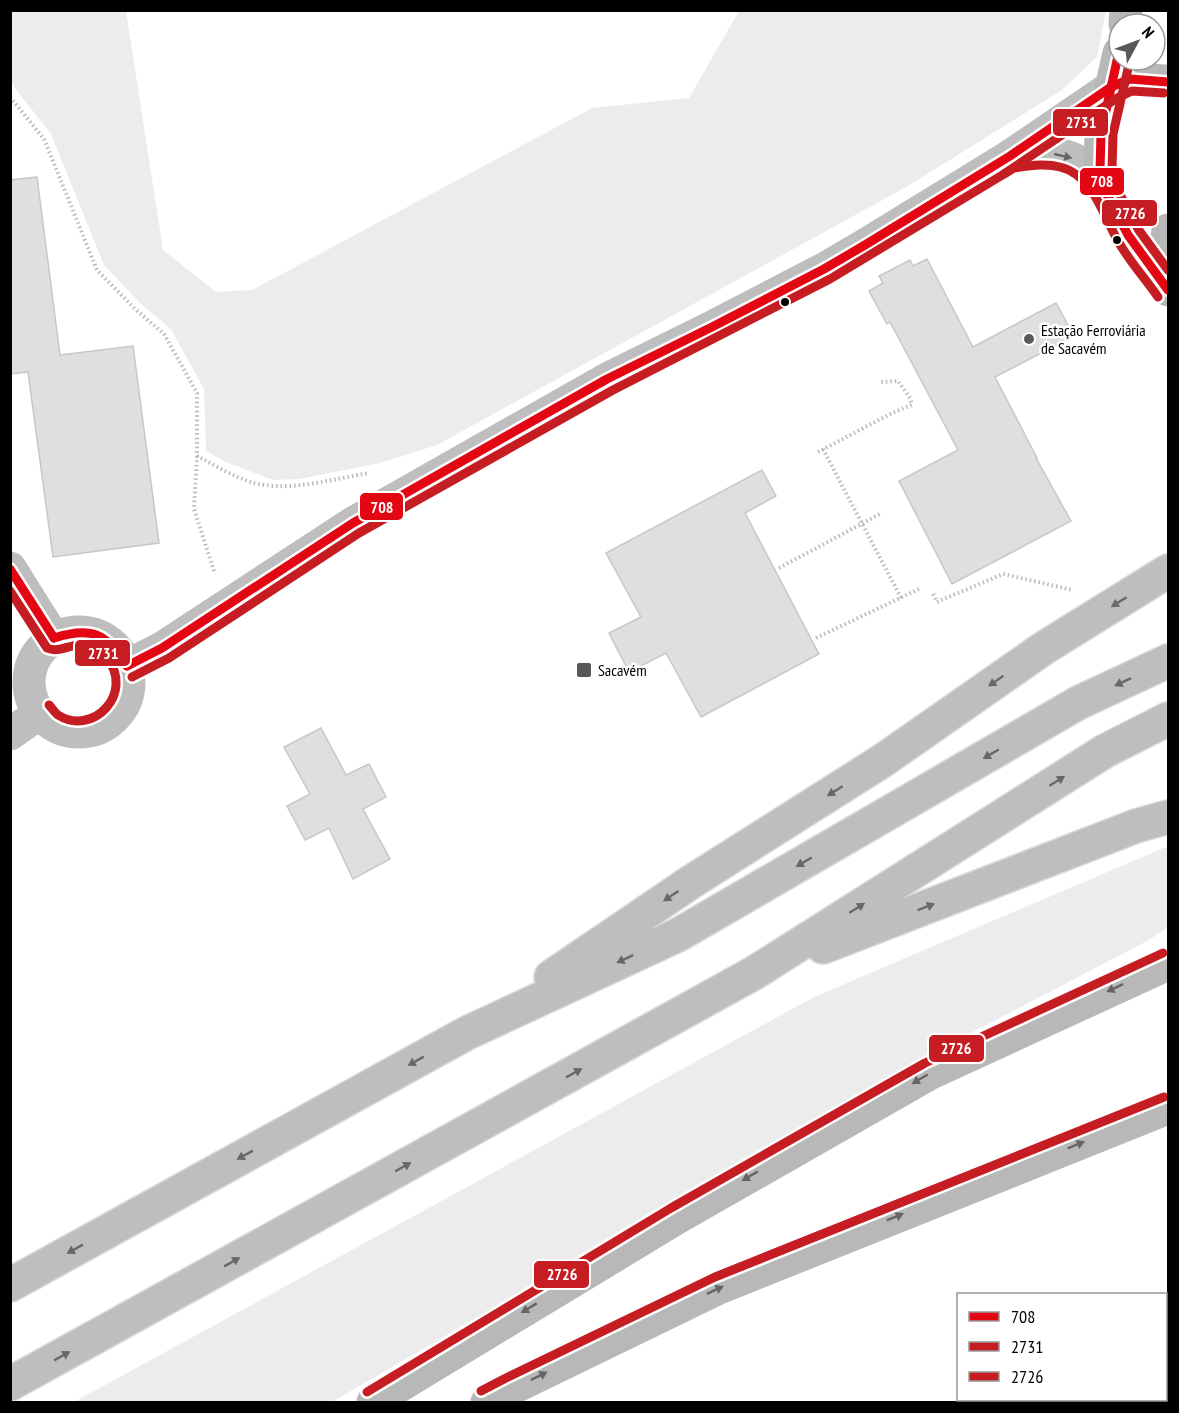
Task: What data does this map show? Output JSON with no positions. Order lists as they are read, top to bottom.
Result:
{
  "places": {
    "other": ["Estação Ferroviária de Sacavém"],
    "transit": ["Sacavém"]
  },
  "lines": ["transit line 708", "transit line 2726", "transit line 2731"],
  "legend": ["708", "2731", "2726"],
  "north": "top right"
}
